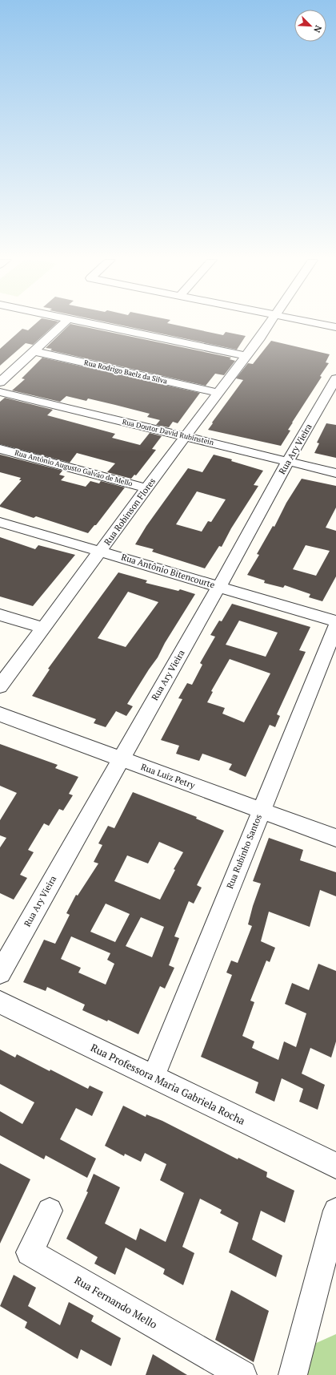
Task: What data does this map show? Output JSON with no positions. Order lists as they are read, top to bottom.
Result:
{
  "streets": {
    "street": [
      "Rua Rodrigo Baelz da Silva",
      "Rua Doutor David Rubinstein",
      "Rua Ary Vieira",
      "Rua Antônio Augusto Galvão de Mello",
      "Rua Robinson Flores",
      "Rua Antônio Bitencourte",
      "Rua Luiz Petry",
      "Rua Rubinho Santos",
      "Rua Professora Maria Gabriela Rocha",
      "Rua Fernando Mello"
    ]
  },
  "crossings": [
    ["Rua Rodrigo Baelz da Silva", "Rua Robinson Flores"],
    ["Rua Doutor David Rubinstein", "Rua Ary Vieira"],
    ["Rua Doutor David Rubinstein", "Rua Robinson Flores"],
    ["Rua Ary Vieira", "Rua Antônio Bitencourte"],
    ["Rua Ary Vieira", "Rua Luiz Petry"],
    ["Rua Antônio Augusto Galvão de Mello", "Rua Robinson Flores"],
    ["Rua Robinson Flores", "Rua Antônio Bitencourte"],
    ["Rua Luiz Petry", "Rua Rubinho Santos"],
    ["Rua Rubinho Santos", "Rua Professora Maria Gabriela Rocha"]
  ],
  "north": "bottom right"
}
